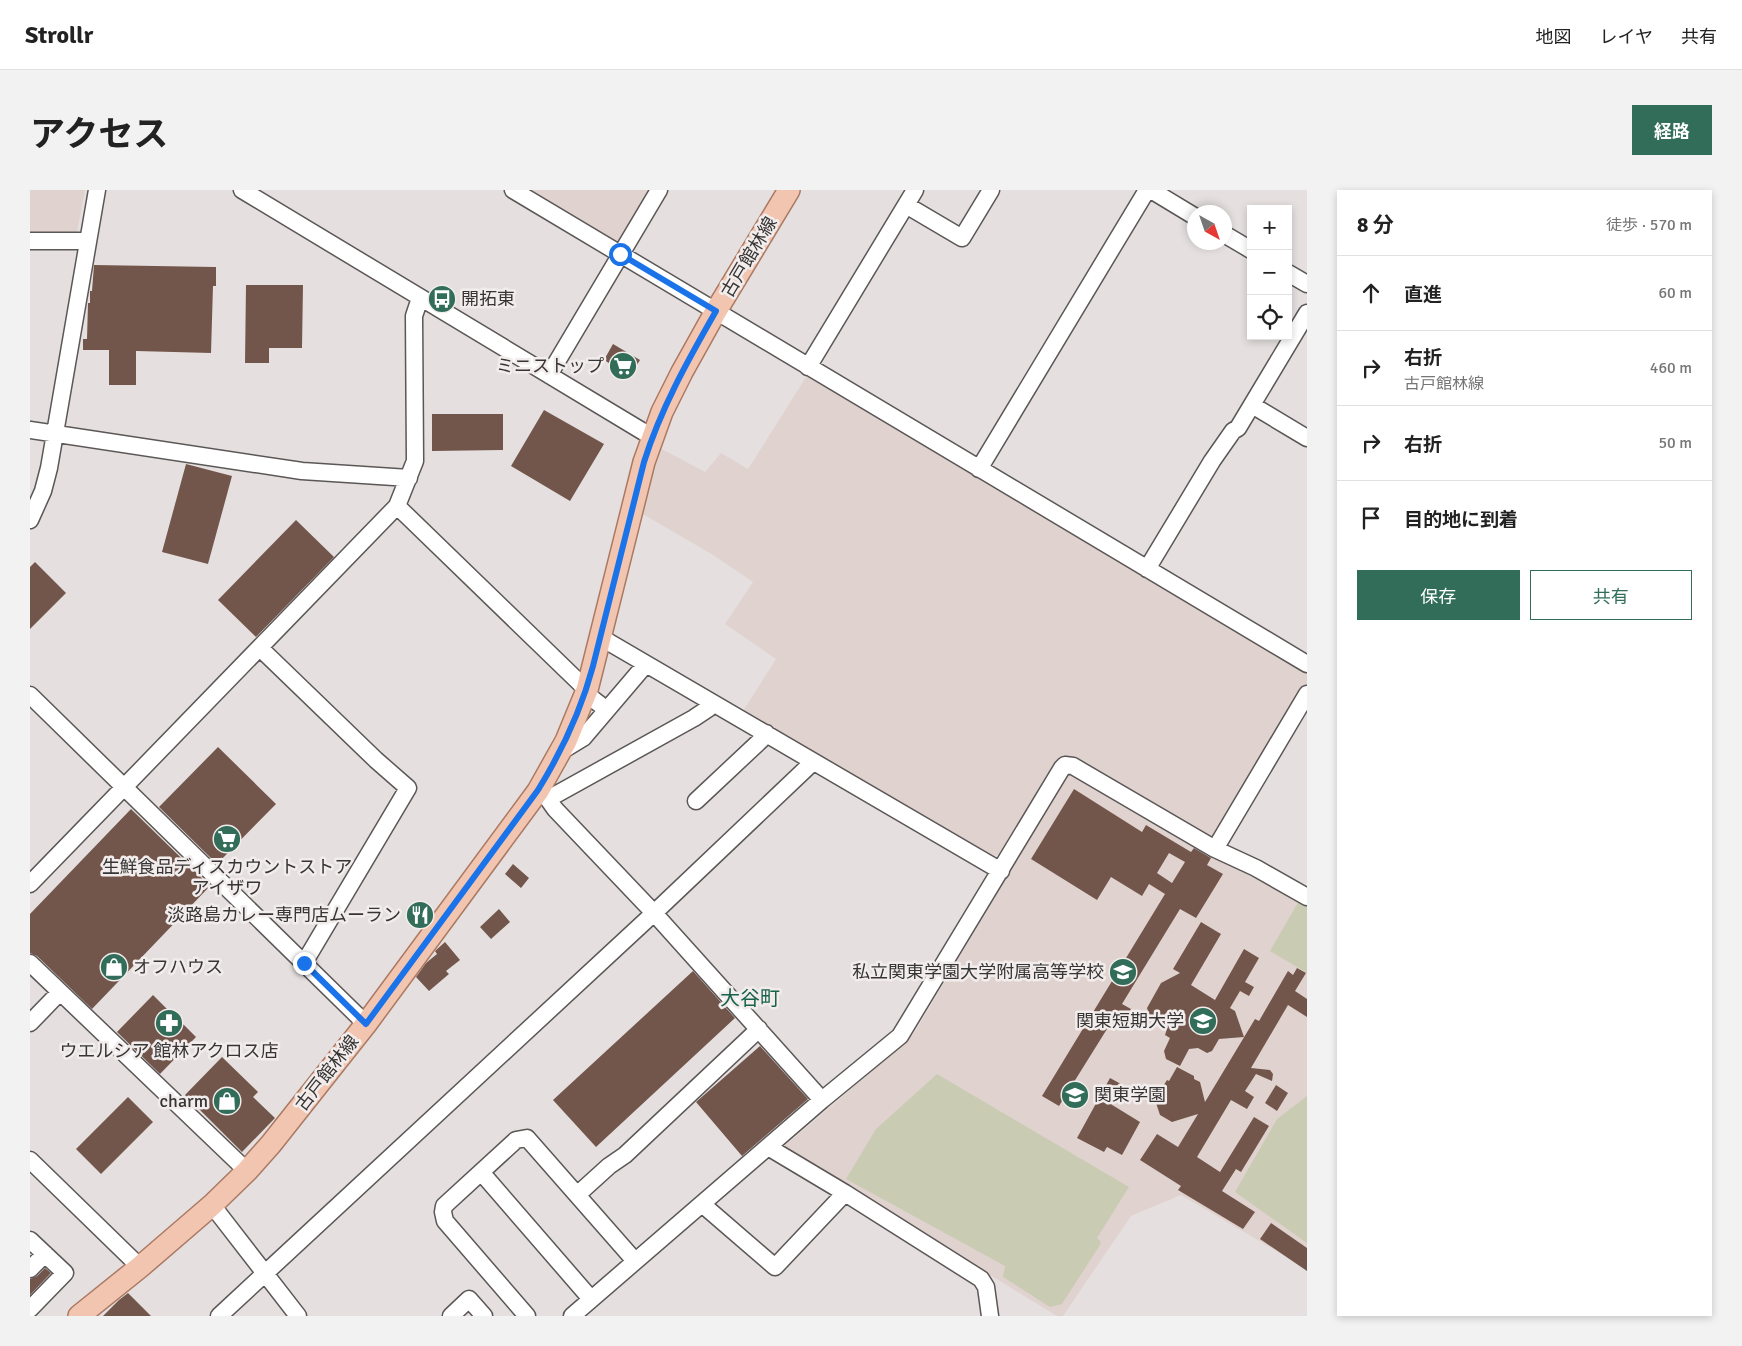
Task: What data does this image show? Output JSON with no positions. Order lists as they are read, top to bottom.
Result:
{
  "streets": {
    "main road": ["古戸館林線"]
  },
  "districts": ["大谷町"],
  "places": {
    "bus stop": ["開拓東"],
    "supermarket": ["ミニストップ", "生鮮食品ディスカウントストア アイザワ"],
    "restaurant": ["淡路島カレー専門店ムーラン"],
    "shop": ["オフハウス", "charm"],
    "school or university": ["私立関東学園大学附属高等学校", "関東短期大学", "関東学園"],
    "pharmacy": ["ウエルシア 館林アクロス店"]
  },
  "north": "bottom right",
  "page": {
    "header": "Strollr",
    "nav": ["地図", "レイヤ", "共有"],
    "title": "アクセス",
    "buttons": [
      "経路",
      ["保存", "共有"]
    ],
    "heading": ["8 分", "徒歩 · 570 m"],
    "map_buttons": ["+", "−"],
    "list": [
      ["直進", "60 m"],
      ["右折", "古戸館林線", "460 m"],
      ["右折", "50 m"],
      "目的地に到着"
    ]
  }
}
